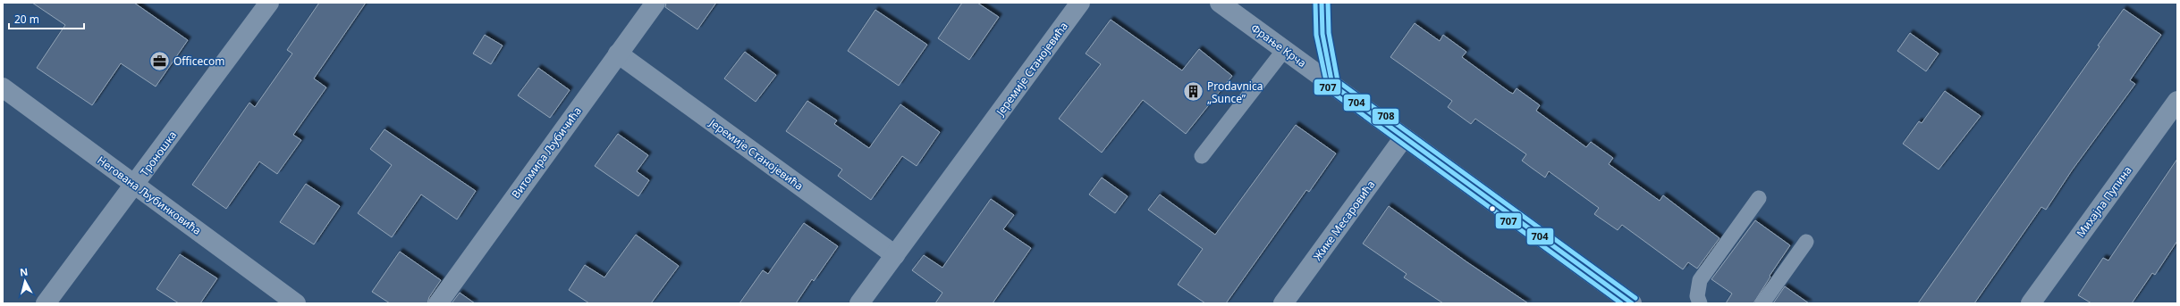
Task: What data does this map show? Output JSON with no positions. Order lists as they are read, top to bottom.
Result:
{
  "streets": {
    "street": [
      "Фрање Крча",
      "Јеремије Станојевића",
      "Витомира Љубичића",
      "Троношка",
      "Негована Љубинковића",
      "Михајла Пупина",
      "Жике Месаровића"
    ]
  },
  "crossings": [
    ["Фрање Крча", "Жике Месаровића"],
    ["Јеремије Станојевића", "Витомира Љубичића"],
    ["Троношка", "Негована Љубинковића"]
  ],
  "places": {
    "office": ["Officecom"],
    "building": ["Prodavnica „Sunce”"]
  },
  "lines": ["transit line 704", "transit line 707", "transit line 708"],
  "scale_bar": "20 m",
  "north": "top"
}
